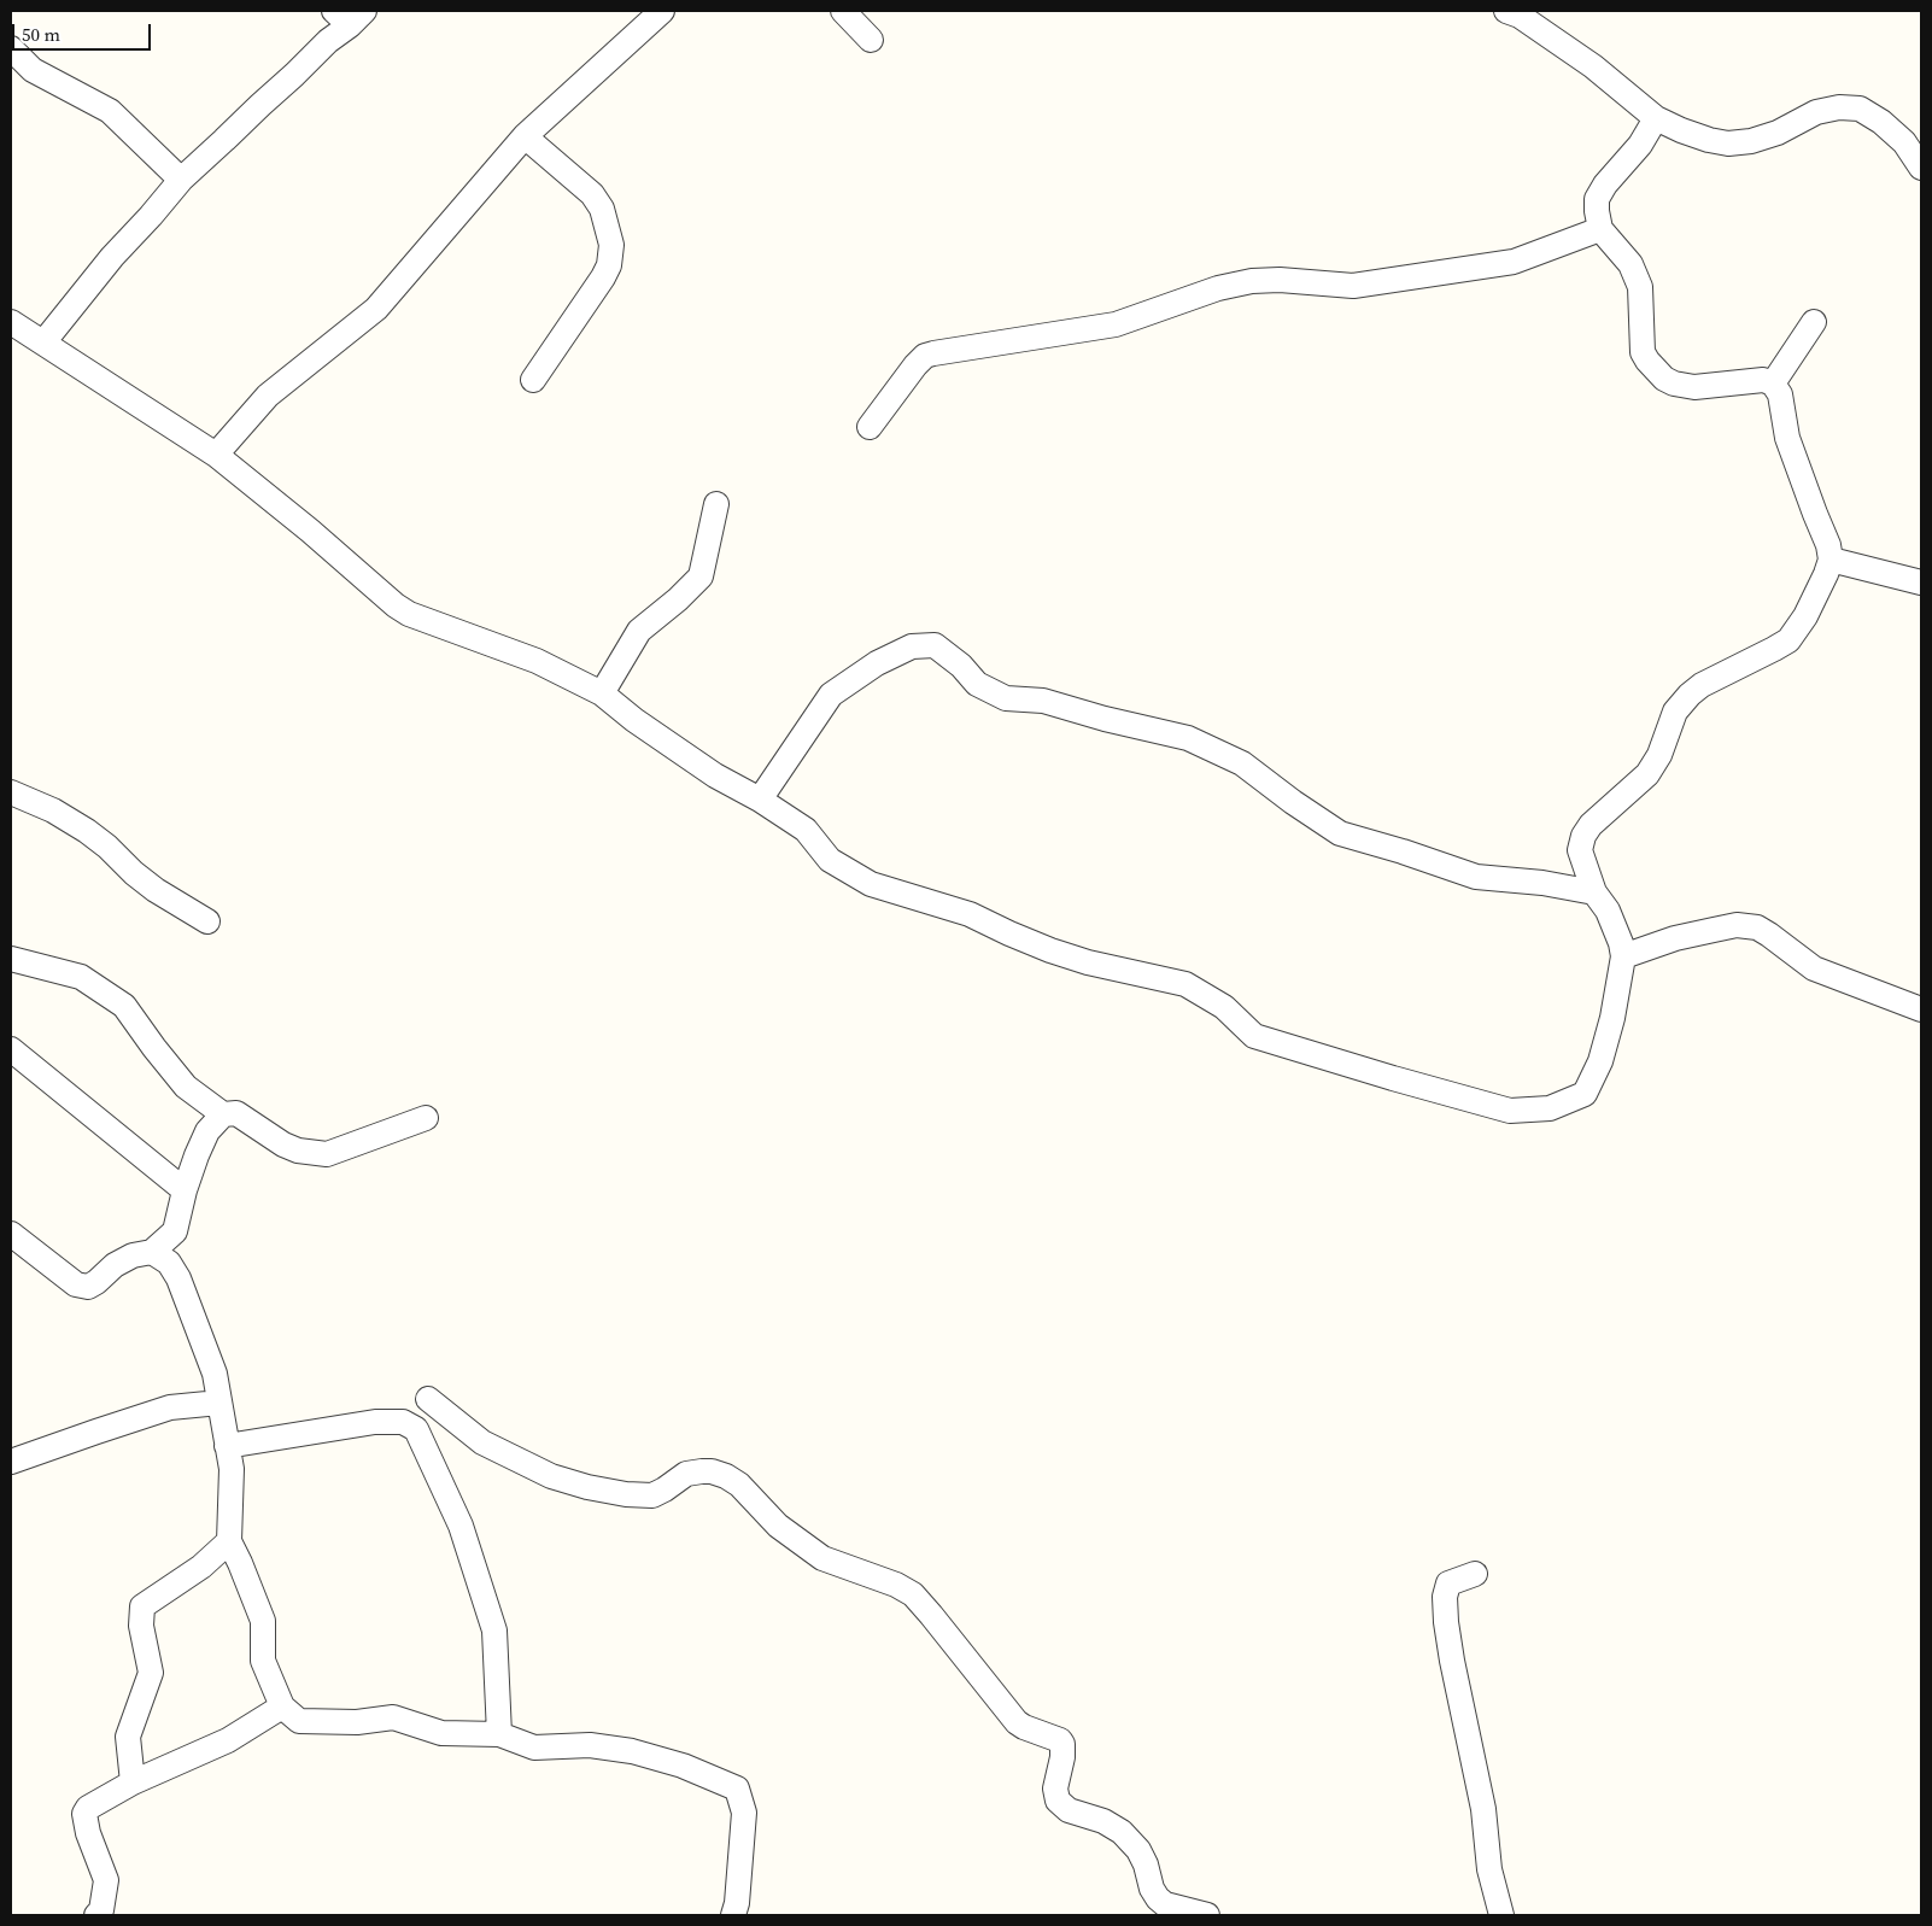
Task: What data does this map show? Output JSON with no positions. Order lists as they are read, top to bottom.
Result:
{
  "scale_bar": "50 m"
}
